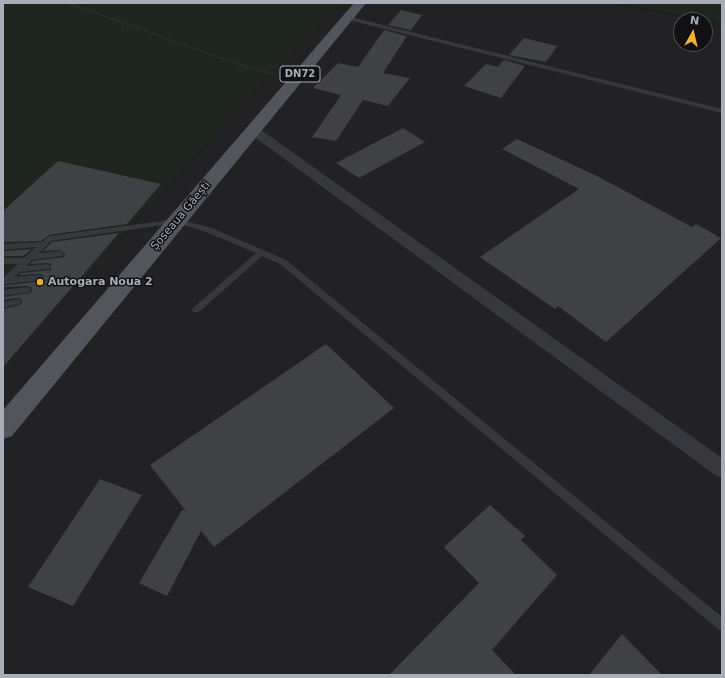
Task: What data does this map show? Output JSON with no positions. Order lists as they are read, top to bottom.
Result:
{
  "streets": {
    "main road": ["DN72", "Șoseaua Găești"]
  },
  "places": ["Autogara Noua 2"],
  "north": "top"
}
